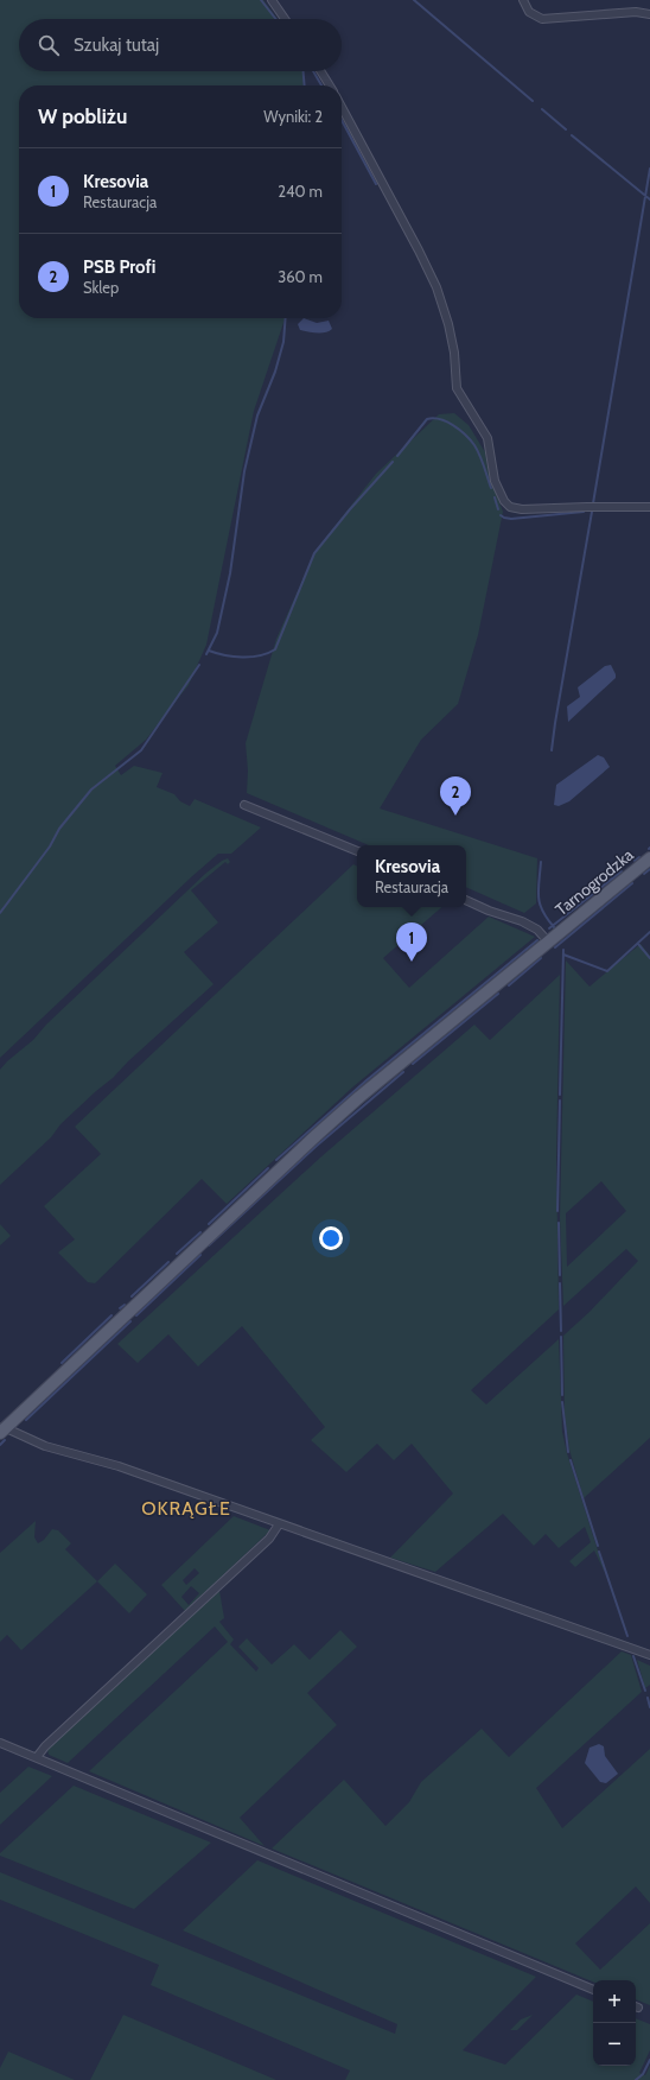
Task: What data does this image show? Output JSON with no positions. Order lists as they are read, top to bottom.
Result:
{
  "streets": {
    "main road": ["Tarnogrodzka"]
  },
  "districts": ["OKRĄGŁE"],
  "page": {
    "search": "Szukaj tutaj",
    "heading": ["W pobliżu", "Wyniki: 2"],
    "list": [
      {
        "mark": "1",
        "name": "Kresovia",
        "note": "Restauracja",
        "value": "240 m"
      },
      {
        "mark": "2",
        "name": "PSB Profi",
        "note": "Sklep",
        "value": "360 m"
      }
    ],
    "pins": ["2", "1"],
    "popup": ["Kresovia", "Restauracja"],
    "map_buttons": ["+", "−"]
  }
}
